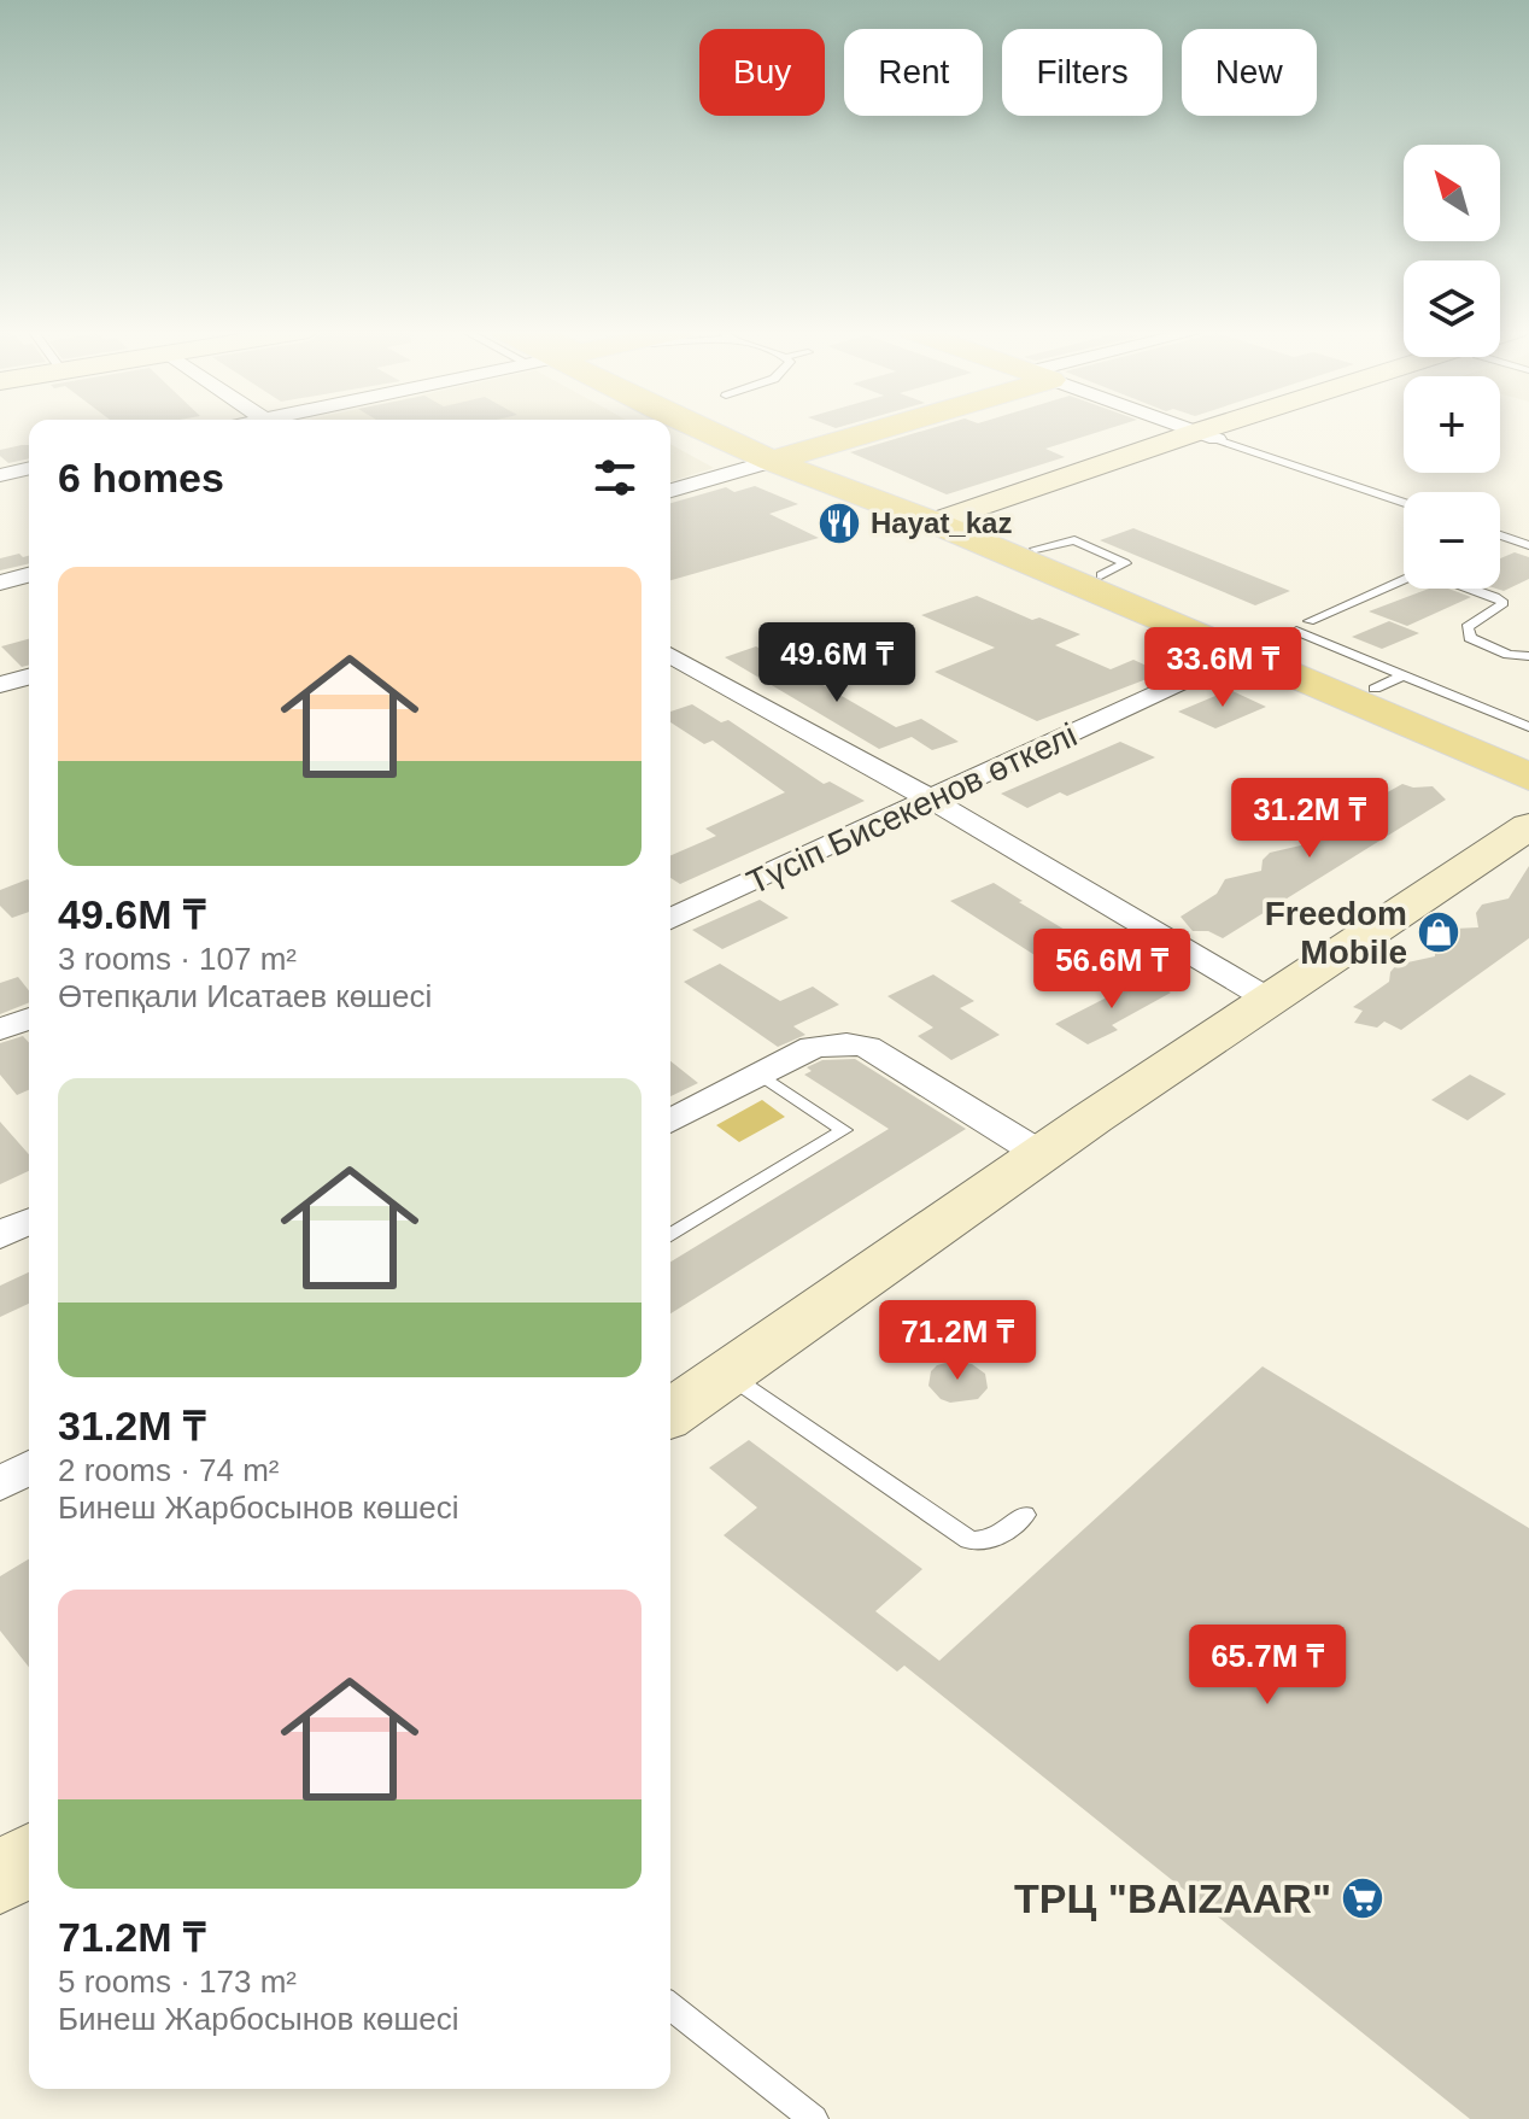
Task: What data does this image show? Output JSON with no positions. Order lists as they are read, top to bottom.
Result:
{
  "streets": {
    "street": ["Түсіп Бисекенов өткелі"]
  },
  "places": {
    "restaurant": ["Hayat_kaz"],
    "shop": ["Freedom Mobile"],
    "supermarket": ["ТРЦ \"BAIZAAR\""]
  },
  "north": "top left",
  "page": {
    "chip": [
      "Buy",
      "Rent",
      "Filters",
      "New"
    ],
    "map_buttons": ["+", "−"],
    "heading": "6 homes",
    "list": [
      {
        "name": "49.6M ₸",
        "note": "3 rooms · 107 m² · Өтепқали Исатаев көшесі"
      },
      {
        "name": "31.2M ₸",
        "note": "2 rooms · 74 m² · Бинеш Жарбосынов көшесі"
      },
      {
        "name": "71.2M ₸",
        "note": "5 rooms · 173 m² · Бинеш Жарбосынов көшесі"
      }
    ],
    "price": [
      "49.6M ₸",
      "33.6M ₸",
      "31.2M ₸",
      "56.6M ₸",
      "71.2M ₸",
      "65.7M ₸"
    ]
  }
}
